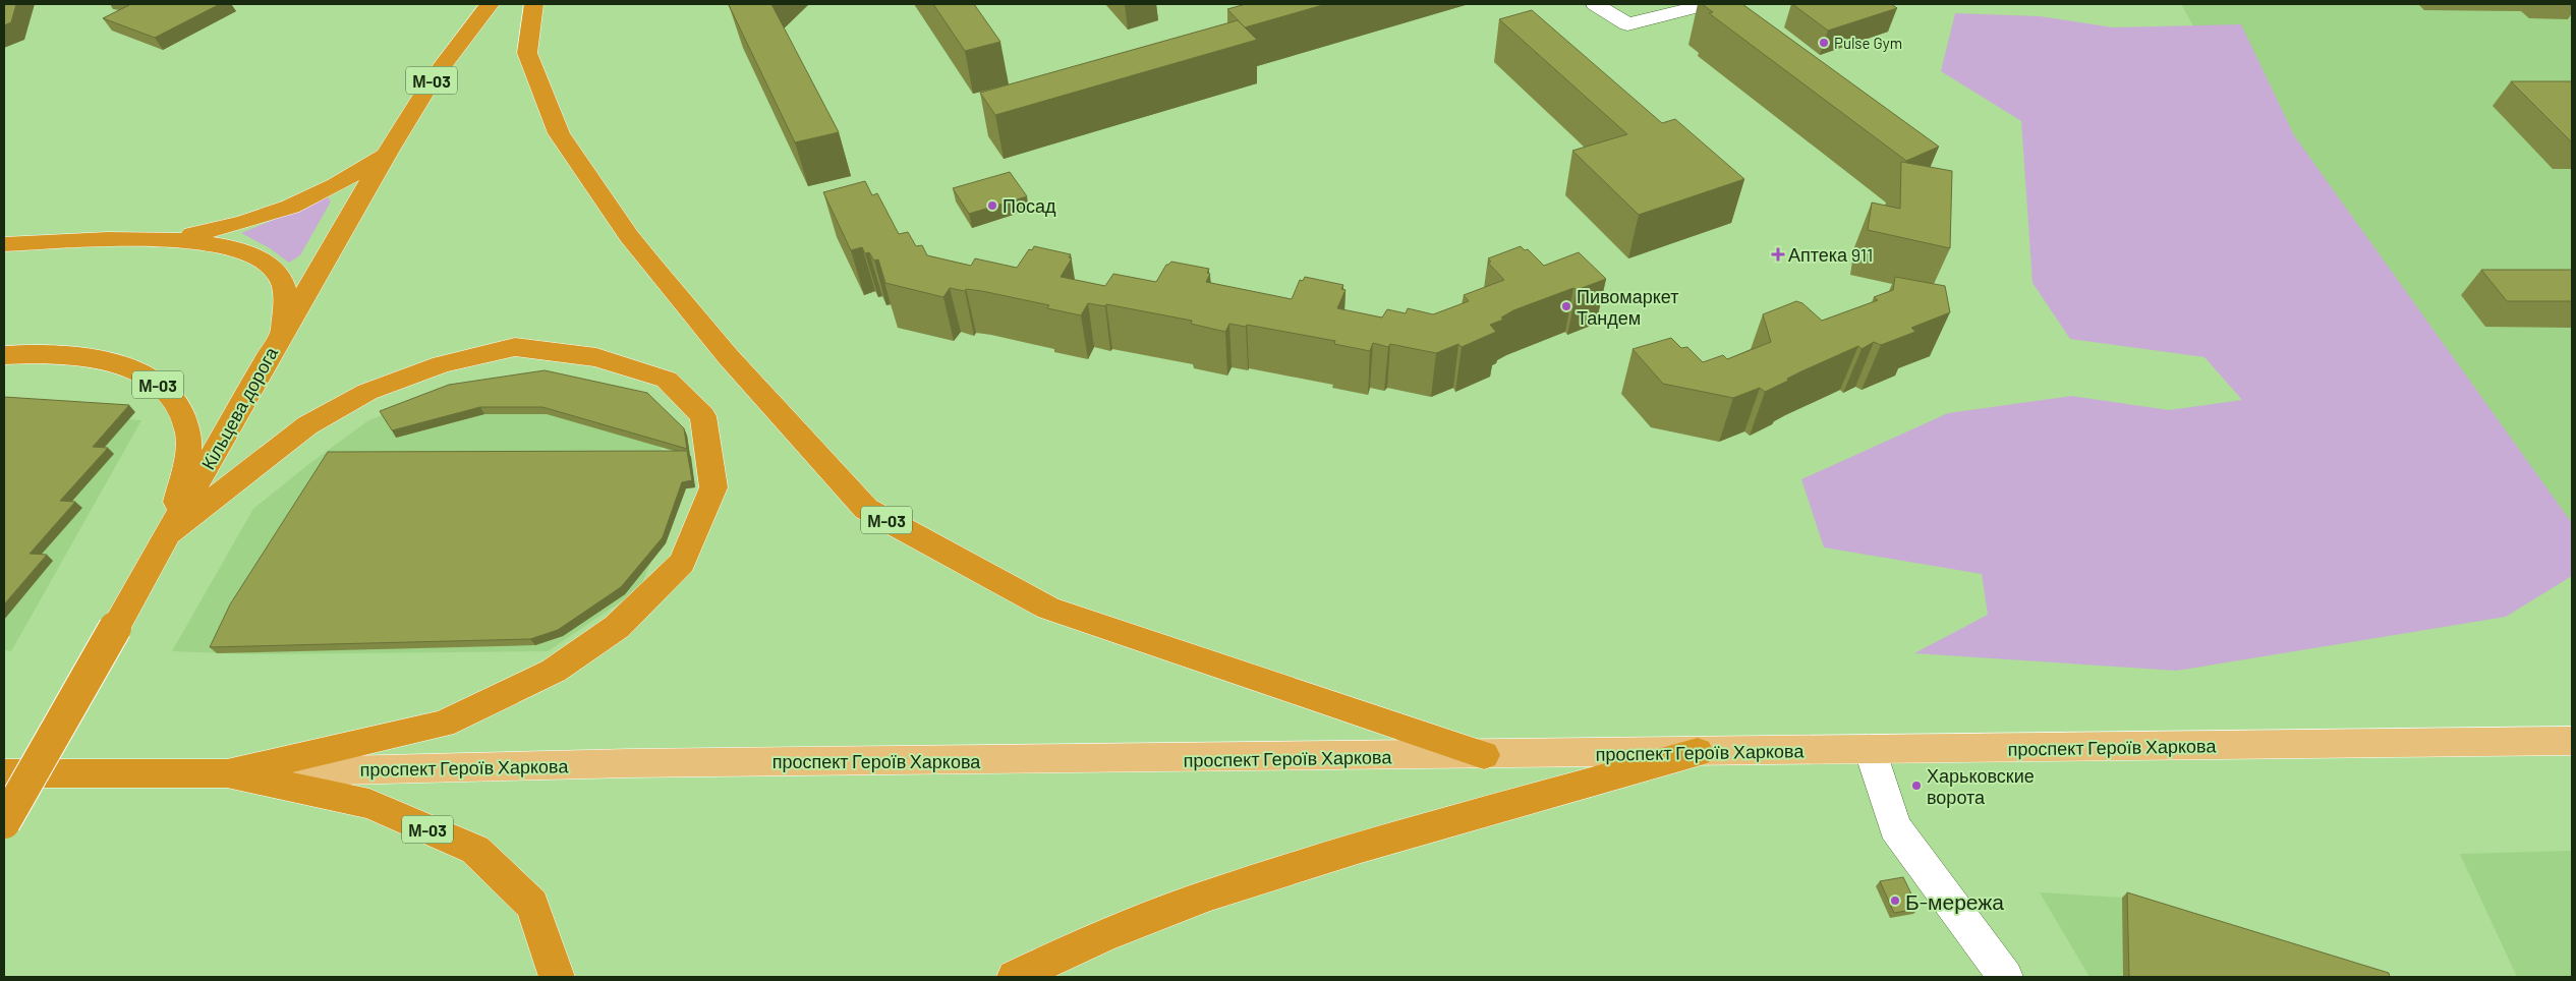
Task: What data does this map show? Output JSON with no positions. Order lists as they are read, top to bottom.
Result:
{
  "streets": {
    "highway": ["М-03", "Кільцева дорога", "проспект Героїв Харкова"]
  },
  "crossings": [
    ["М-03", "Кільцева дорога"],
    ["М-03", "проспект Героїв Харкова"]
  ],
  "places": {
    "other": [
      "Pulse Gym",
      "Посад",
      "Пивомаркет Тандем",
      "Харьковские ворота",
      "Б-мережа"
    ],
    "health": ["Аптека 911"]
  }
}
